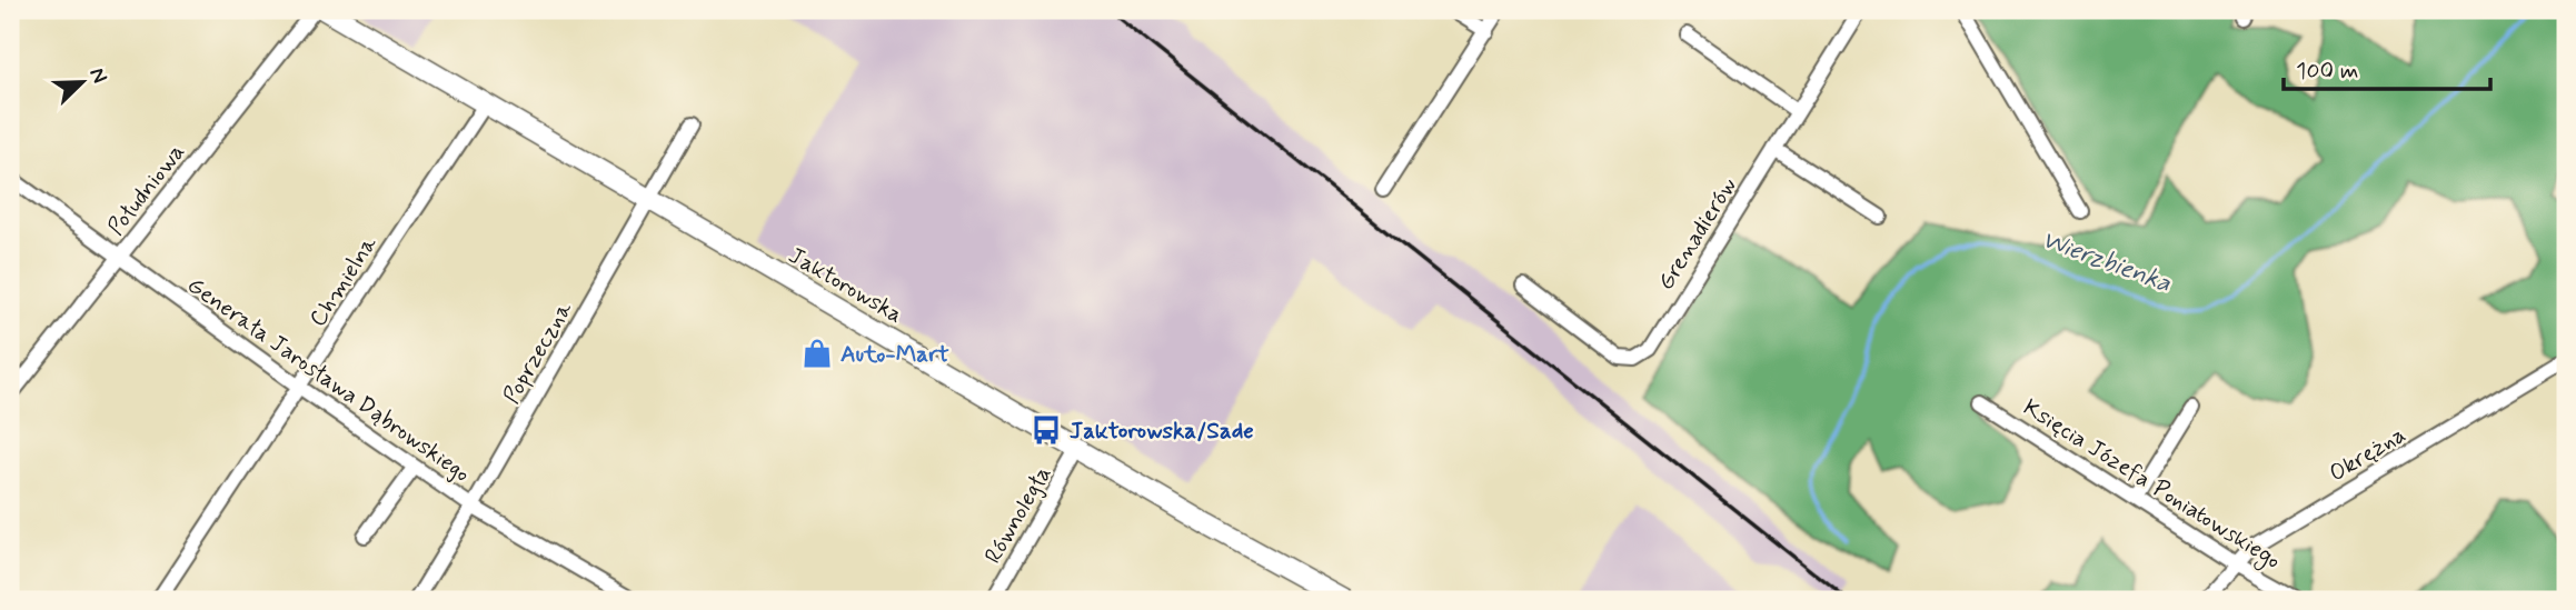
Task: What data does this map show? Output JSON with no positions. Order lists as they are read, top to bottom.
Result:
{
  "streets": {
    "main road": ["Jaktorowska"],
    "street": [
      "Południowa",
      "Grenadierów",
      "Chmielna",
      "Poprzeczna",
      "Generała Jarosława Dąbrowskiego",
      "Okrężna",
      "Księcia Józefa Poniatowskiego",
      "Równoległa"
    ]
  },
  "crossings": [
    ["Południowa", "Generała Jarosława Dąbrowskiego"],
    ["Chmielna", "Jaktorowska"],
    ["Chmielna", "Generała Jarosława Dąbrowskiego"],
    ["Jaktorowska", "Poprzeczna"],
    ["Jaktorowska", "Równoległa"],
    ["Poprzeczna", "Generała Jarosława Dąbrowskiego"],
    ["Okrężna", "Księcia Józefa Poniatowskiego"]
  ],
  "water": ["Wierzbienka"],
  "places": {
    "shop": ["Auto-Mart"],
    "bus stop": ["Jaktorowska/Sade"]
  },
  "scale_bar": "100 m",
  "north": "top right"
}
